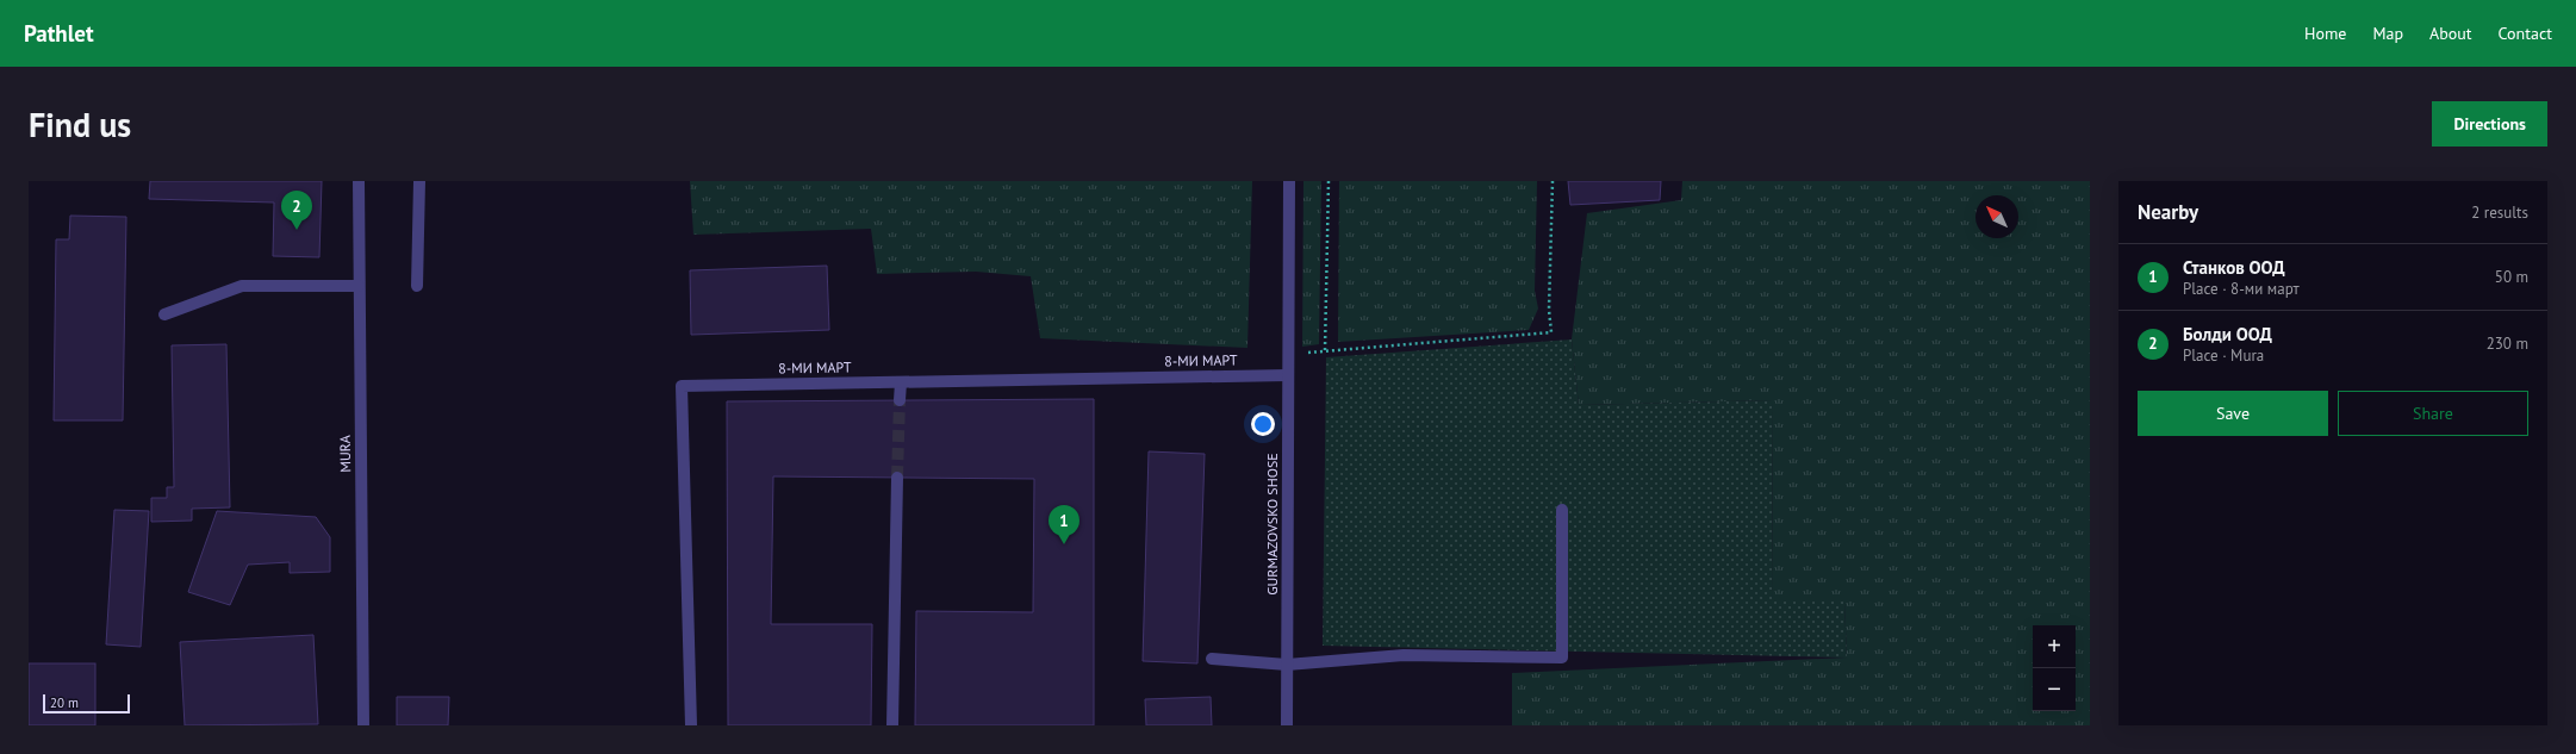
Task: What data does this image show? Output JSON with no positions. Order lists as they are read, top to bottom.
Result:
{
  "streets": {
    "street": ["8-МИ МАРТ", "MURA", "GURMAZOVSKO SHOSE"]
  },
  "crossings": [
    ["8-МИ МАРТ", "GURMAZOVSKO SHOSE"]
  ],
  "scale_bar": "20 m",
  "north": "top left",
  "page": {
    "header": "Pathlet",
    "nav": [
      "Home",
      "Map",
      "About",
      "Contact"
    ],
    "buttons": [
      "Directions",
      ["Save", "Share"]
    ],
    "title": "Find us",
    "heading": ["Nearby", "2 results"],
    "pins": ["2", "1"],
    "list": [
      {
        "mark": "1",
        "name": "Станков ООД",
        "note": "Place · 8-ми март",
        "value": "50 m"
      },
      {
        "mark": "2",
        "name": "Болди ООД",
        "note": "Place · Mura",
        "value": "230 m"
      }
    ],
    "map_buttons": ["+", "−"],
    "scale": "20 m"
  }
}
